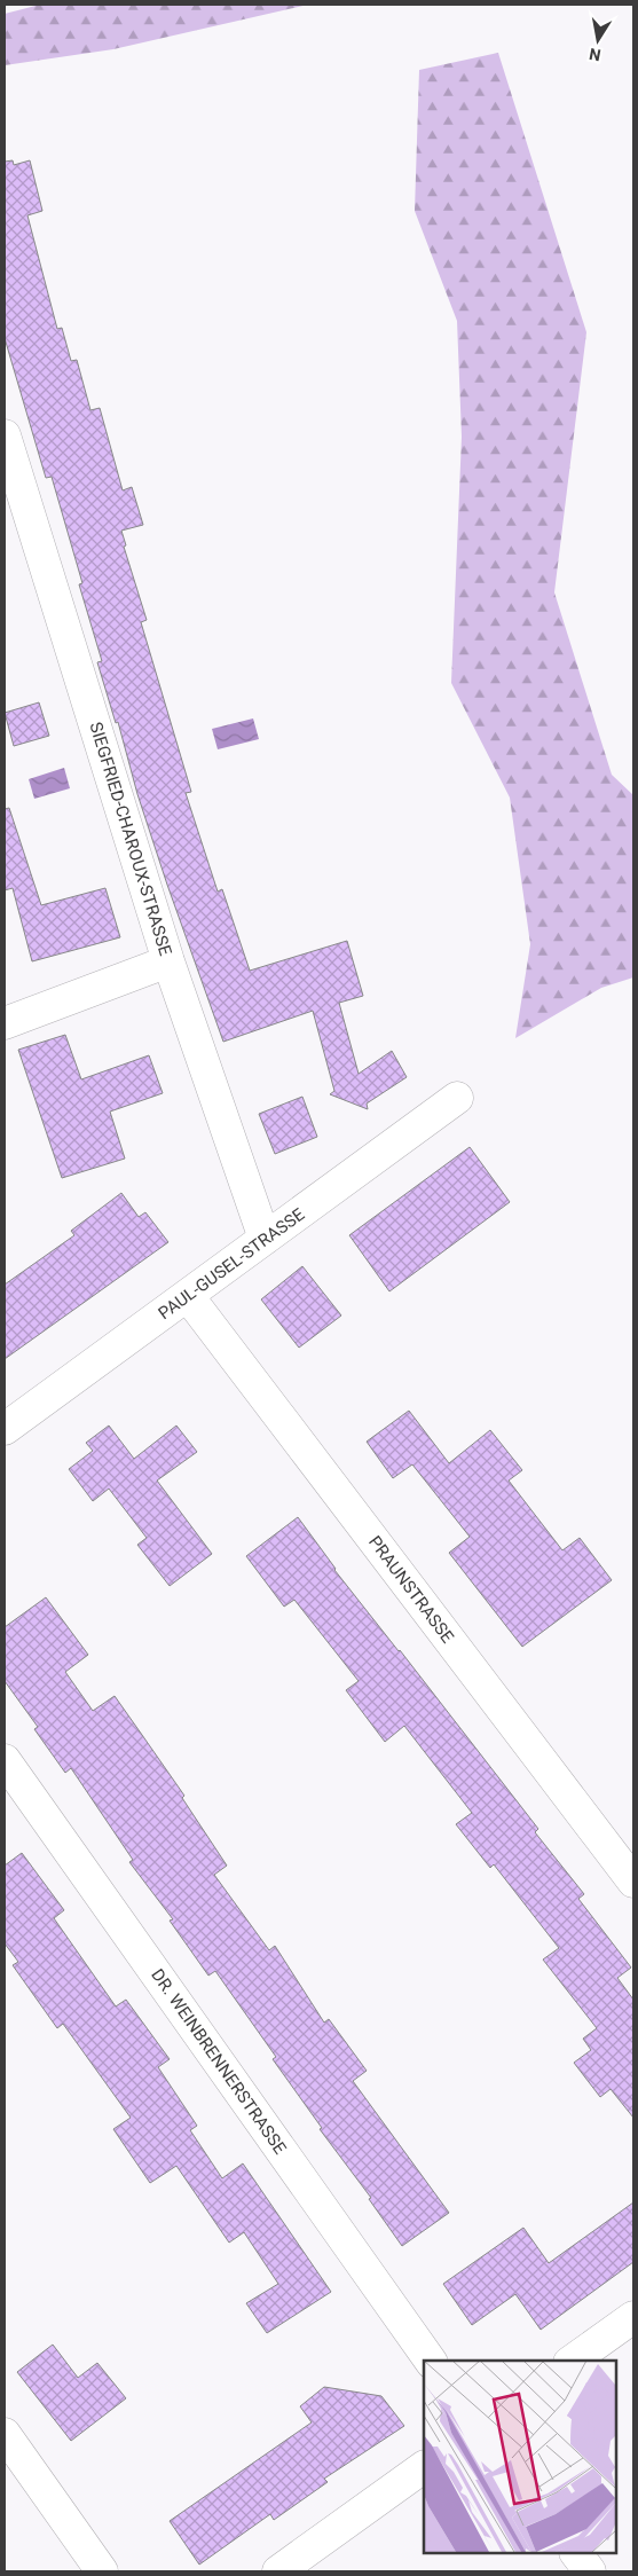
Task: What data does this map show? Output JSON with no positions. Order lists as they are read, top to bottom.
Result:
{
  "streets": {
    "street": [
      "SIEGFRIED-CHAROUX-STRASSE",
      "PAUL-GUSEL-STRASSE",
      "PRAUNSTRASSE",
      "DR. WEINBRENNERSTRASSE"
    ]
  },
  "crossings": [
    ["SIEGFRIED-CHAROUX-STRASSE", "PAUL-GUSEL-STRASSE"],
    ["PAUL-GUSEL-STRASSE", "PRAUNSTRASSE"]
  ],
  "north": "bottom"
}
